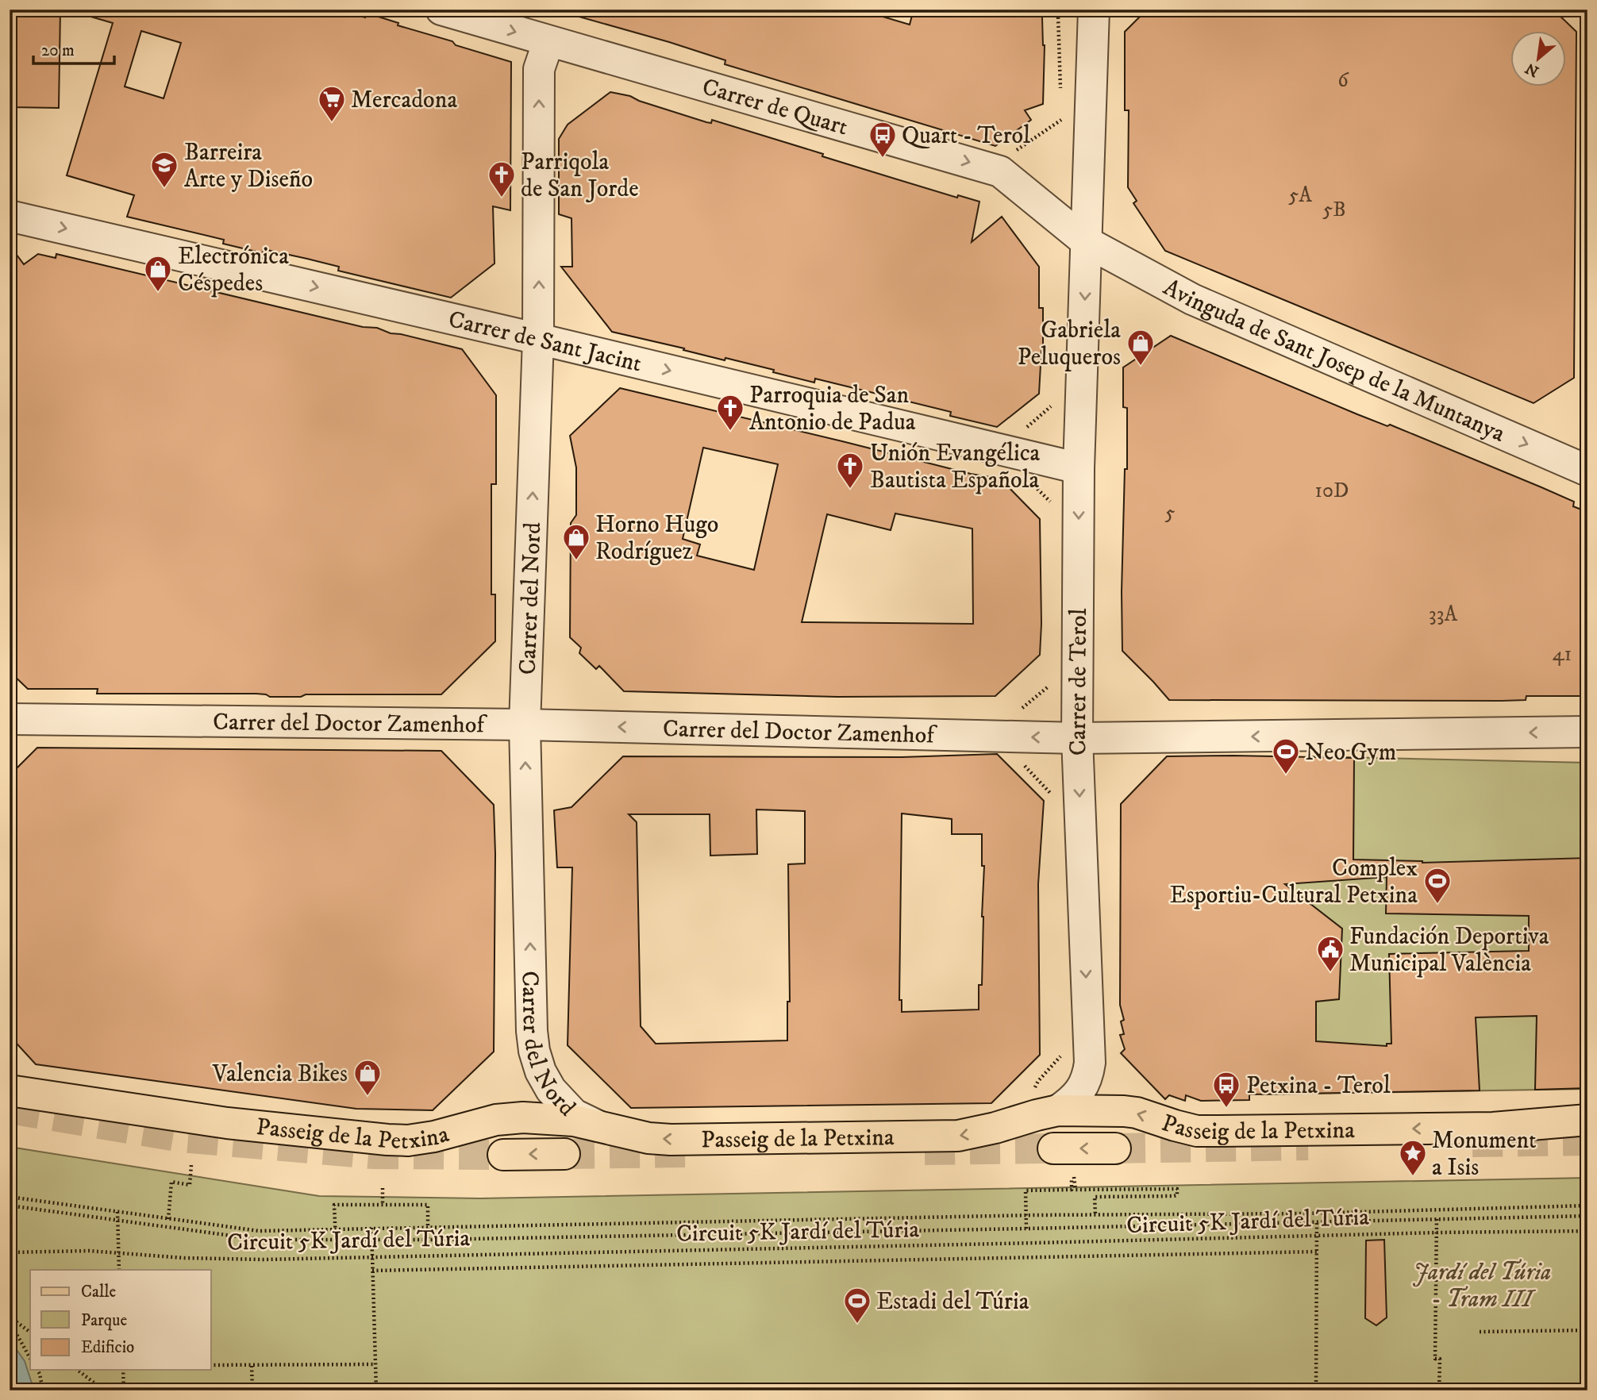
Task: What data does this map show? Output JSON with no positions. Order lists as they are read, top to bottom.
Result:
{
  "streets": {
    "main road": ["Passeig de la Petxina"],
    "street": [
      "Carrer de Quart",
      "Carrer de Sant Jacint",
      "Avinguda de Sant Josep de la Muntanya",
      "Carrer del Nord",
      "Carrer de Terol",
      "Carrer del Doctor Zamenhof"
    ],
    "path": ["Circuit 5K Jardí del Túria"]
  },
  "crossings": [
    ["Carrer de Quart", "Avinguda de Sant Josep de la Muntanya"],
    ["Carrer de Quart", "Carrer del Nord"],
    ["Carrer de Quart", "Carrer de Terol"],
    ["Carrer de Sant Jacint", "Carrer del Nord"],
    ["Carrer de Sant Jacint", "Carrer de Terol"],
    ["Avinguda de Sant Josep de la Muntanya", "Carrer de Terol"],
    ["Carrer del Nord", "Carrer del Doctor Zamenhof"],
    ["Carrer del Nord", "Passeig de la Petxina"],
    ["Carrer de Terol", "Carrer del Doctor Zamenhof"],
    ["Carrer de Terol", "Passeig de la Petxina"]
  ],
  "one_way": [
    "Carrer de Quart",
    "Carrer de Sant Jacint",
    "Avinguda de Sant Josep de la Muntanya",
    "Carrer del Nord",
    "Carrer de Terol",
    "Carrer del Doctor Zamenhof",
    "Passeig de la Petxina"
  ],
  "parks": ["Jardí del Túria - Tram III"],
  "places": {
    "supermarket": ["Mercadona"],
    "bus stop": ["Quart - Terol", "Petxina - Terol"],
    "school or university": ["Barreira Arte y Diseño"],
    "church": ["Parriqola de San Jorde", "Parroquia de San Antonio de Padua", "Unión Evangélica Bautista Española"],
    "shop": [
      "Electrónica Céspedes",
      "Gabriela Peluqueros",
      "Horno Hugo Rodríguez",
      "Valencia Bikes"
    ],
    "sports": ["Neo Gym", "Complex Esportiu-Cultural Petxina", "Estadi del Túria"],
    "public building": ["Fundación Deportiva Municipal València"],
    "place": ["Monument a Isis"]
  },
  "house_numbers": [
    "6",
    "5A",
    "5B",
    "10D",
    "5",
    "33A",
    "41"
  ],
  "legend": ["Calle", "Parque", "Edificio"],
  "scale_bar": "20 m",
  "north": "bottom left"
}
